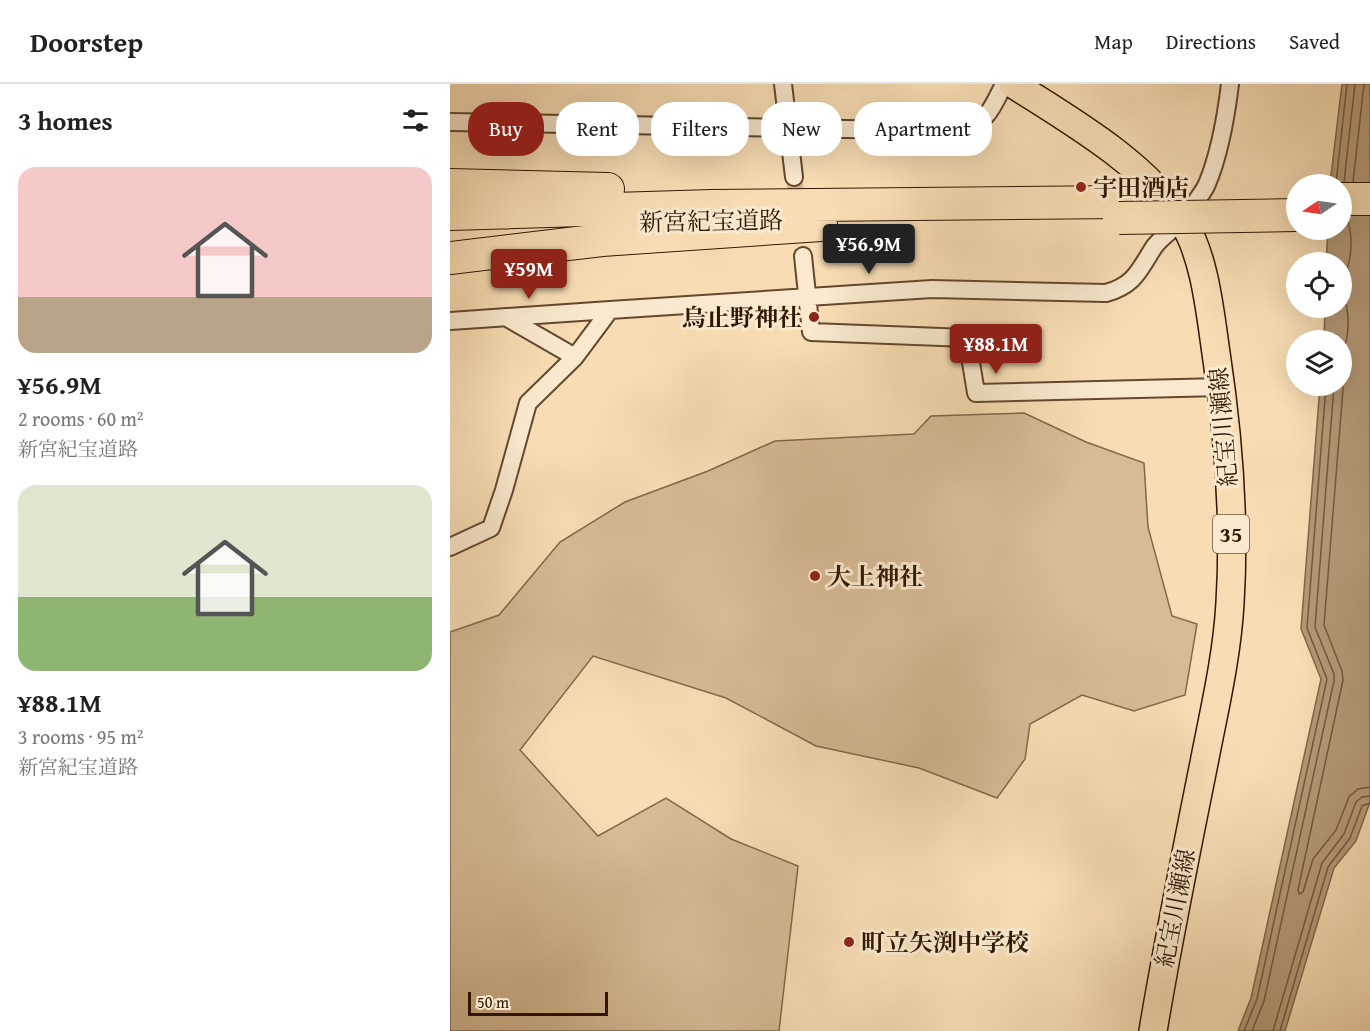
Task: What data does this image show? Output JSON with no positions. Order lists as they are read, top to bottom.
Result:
{
  "streets": {
    "highway": ["新宮紀宝道路"],
    "main road": ["紀宝川瀬線", "35"]
  },
  "places": [
    "宇田酒店",
    "烏止野神社",
    "大上神社",
    "町立矢渕中学校"
  ],
  "scale_bar": "50 m",
  "north": "left",
  "page": {
    "header": "Doorstep",
    "nav": ["Map", "Directions", "Saved"],
    "heading": "3 homes",
    "chip": [
      "Buy",
      "Rent",
      "Filters",
      "New",
      "Apartment"
    ],
    "list": [
      {
        "name": "¥56.9M",
        "note": "2 rooms · 60 m² · 新宮紀宝道路"
      },
      {
        "name": "¥88.1M",
        "note": "3 rooms · 95 m² · 新宮紀宝道路"
      }
    ],
    "price": ["¥56.9M", "¥59M", "¥88.1M"],
    "scale": "50 m"
  }
}
